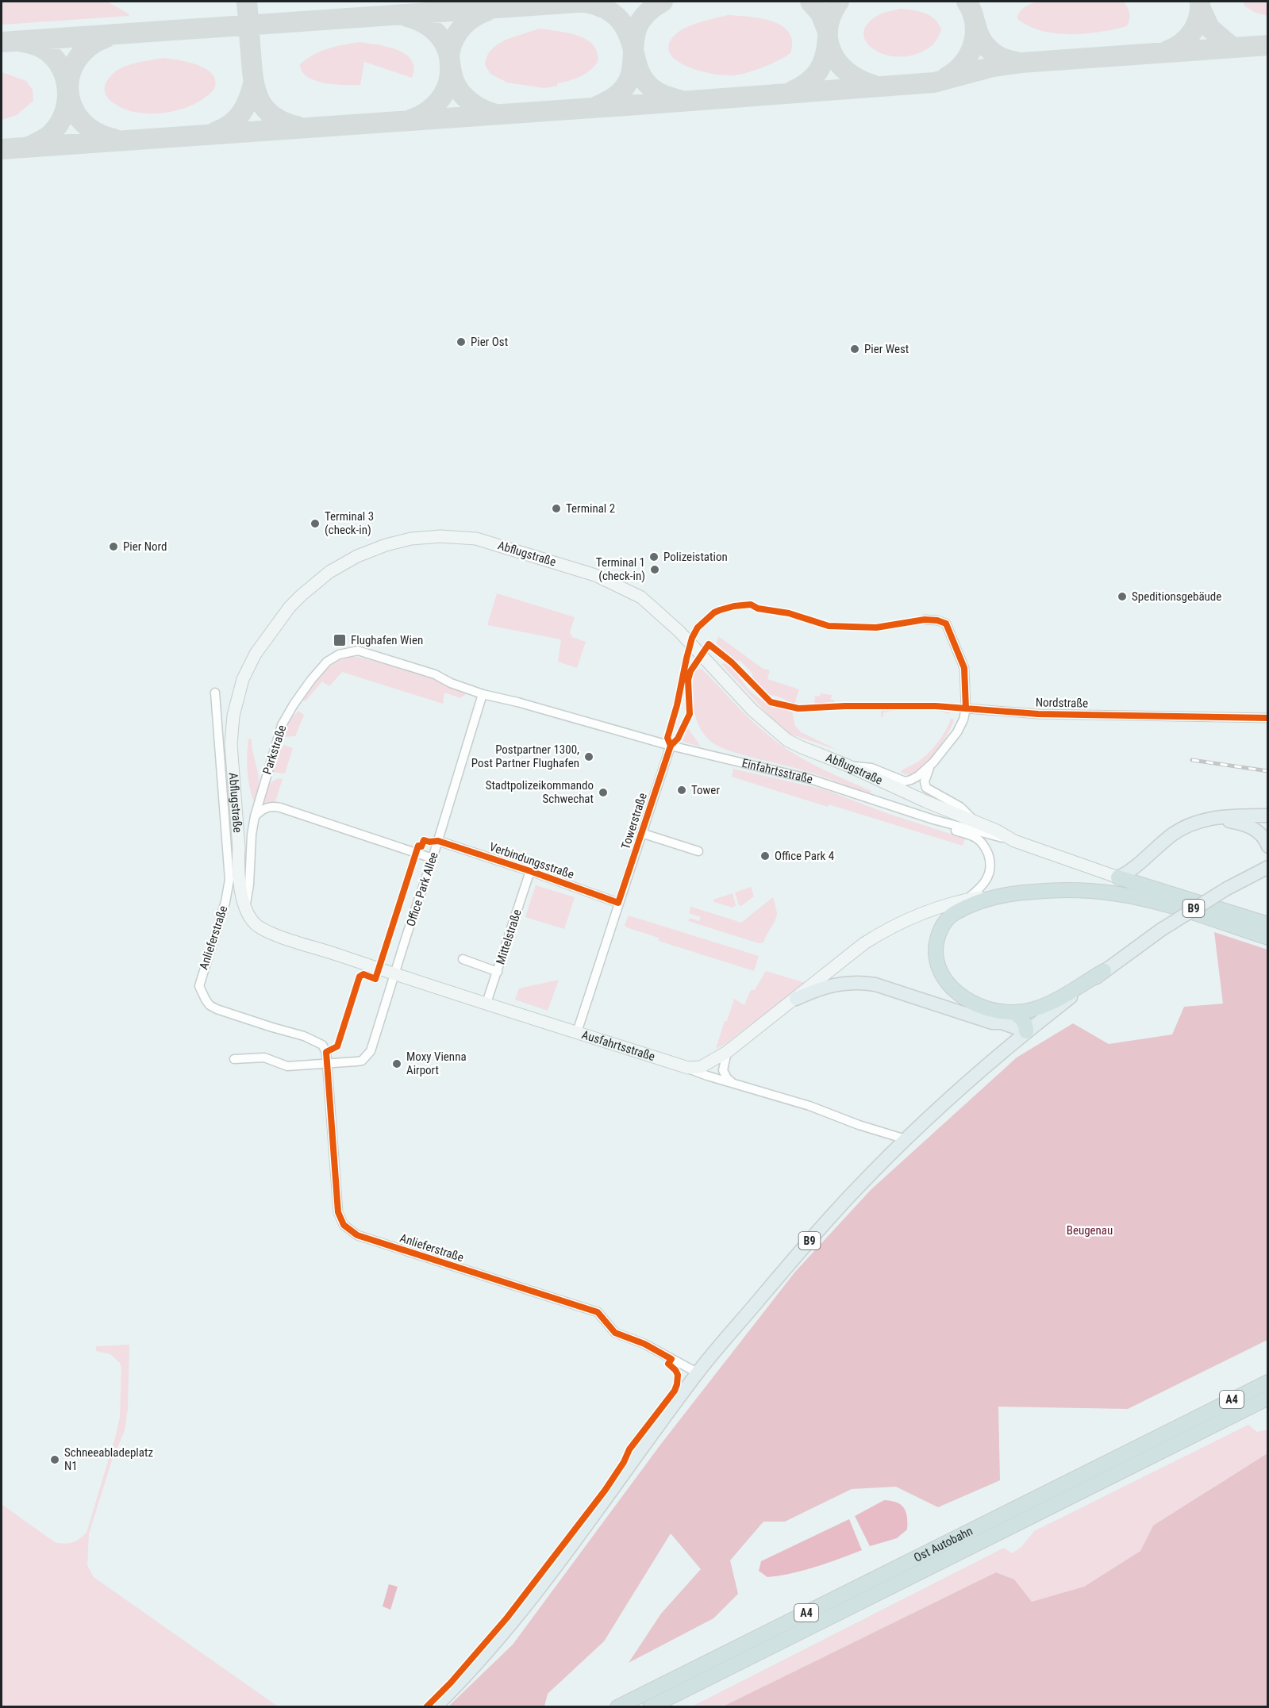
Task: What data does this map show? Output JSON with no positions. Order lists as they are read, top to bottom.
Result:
{
  "streets": {
    "highway": ["A4", "Ost Autobahn"],
    "main road": ["B9"],
    "street": [
      "Abflugstraße",
      "Nordstraße",
      "Parkstraße",
      "Einfahrtsstraße",
      "Towerstraße",
      "Verbindungsstraße",
      "Office Park Allee",
      "Mittelstraße",
      "Anlieferstraße",
      "Ausfahrtsstraße"
    ]
  },
  "crossings": [
    ["Abflugstraße", "Parkstraße"],
    ["Abflugstraße", "Einfahrtsstraße"],
    ["Abflugstraße", "Ausfahrtsstraße"],
    ["Parkstraße", "Einfahrtsstraße"],
    ["Parkstraße", "Ausfahrtsstraße"],
    ["Einfahrtsstraße", "Towerstraße"],
    ["Einfahrtsstraße", "Office Park Allee"],
    ["Towerstraße", "Verbindungsstraße"],
    ["Towerstraße", "Ausfahrtsstraße"],
    ["Verbindungsstraße", "Office Park Allee"],
    ["Verbindungsstraße", "Mittelstraße"],
    ["Office Park Allee", "Anlieferstraße"],
    ["Office Park Allee", "Ausfahrtsstraße"],
    ["B9", "Anlieferstraße"],
    ["Mittelstraße", "Ausfahrtsstraße"]
  ],
  "parks": ["Beugenau"],
  "places": {
    "other": [
      "Pier Ost",
      "Pier West",
      "Terminal 2",
      "Terminal 3 (check-in)",
      "Pier Nord",
      "Polizeistation",
      "Terminal 1 (check-in)",
      "Speditionsgebäude",
      "Postpartner 1300, Post Partner Flughafen",
      "Tower",
      "Stadtpolizeikommando Schwechat",
      "Office Park 4",
      "Moxy Vienna Airport",
      "Schneeabladeplatz N1"
    ],
    "transit": ["Flughafen Wien"]
  }
}
